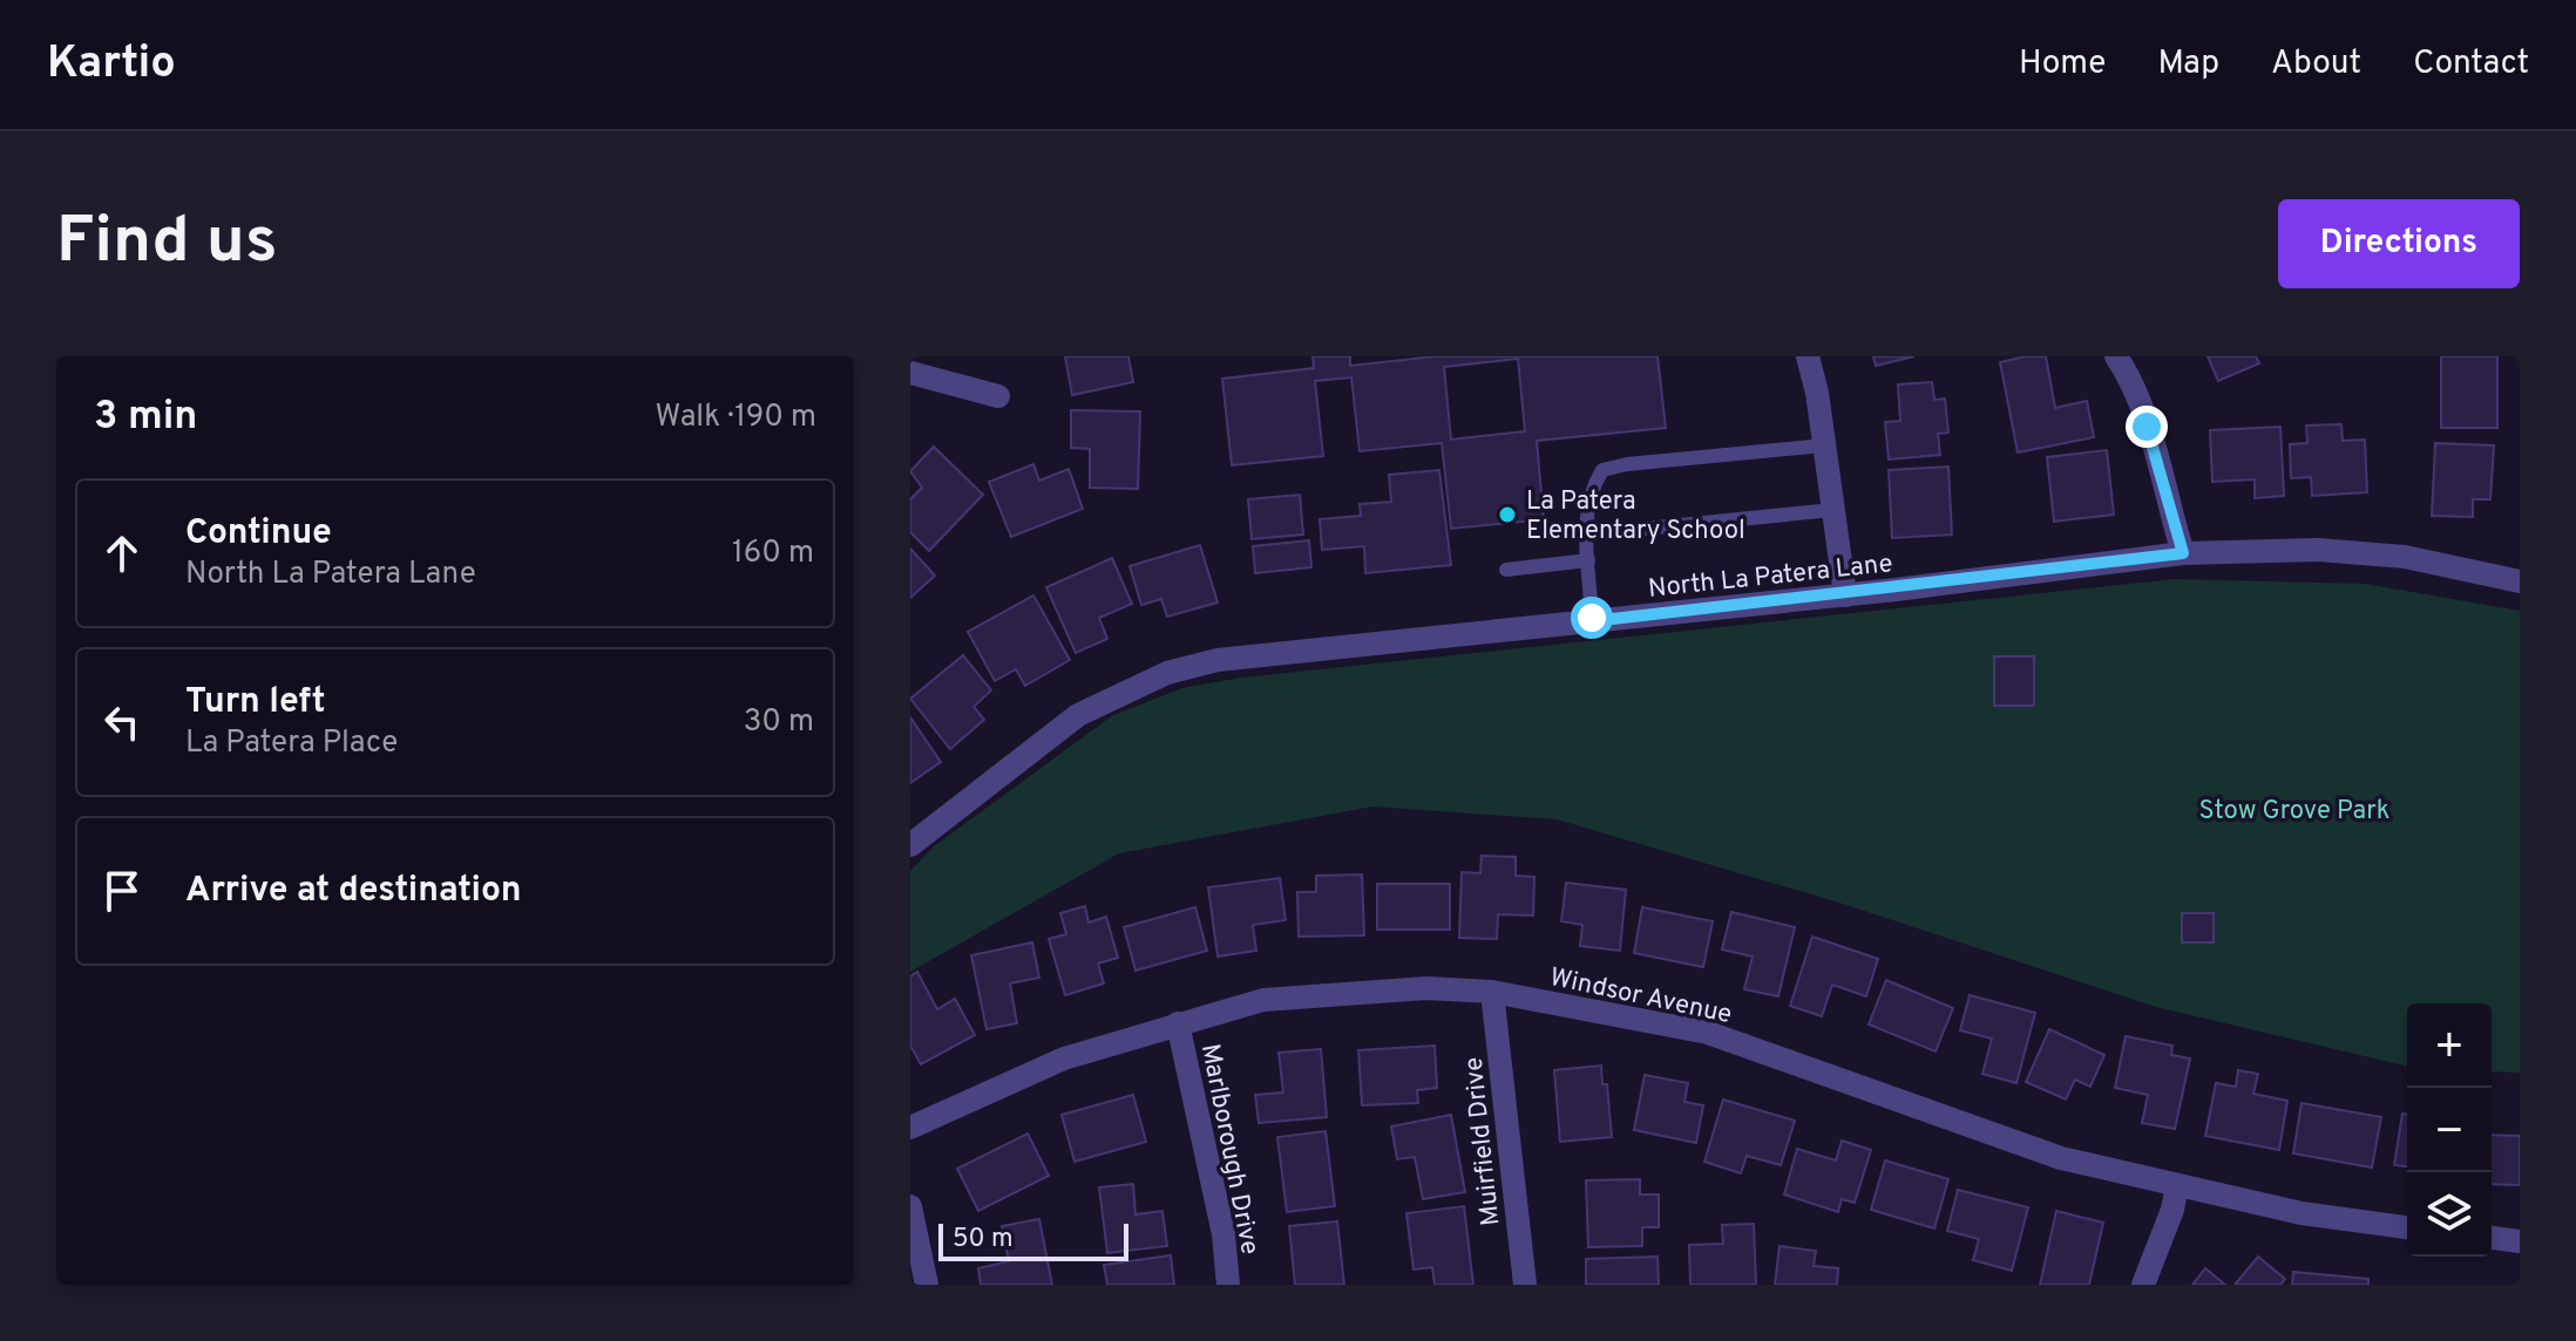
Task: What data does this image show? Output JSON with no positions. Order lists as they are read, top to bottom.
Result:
{
  "streets": {
    "street": [
      "North La Patera Lane",
      "Windsor Avenue",
      "Muirfield Drive",
      "Marlborough Drive"
    ]
  },
  "crossings": [
    ["Windsor Avenue", "Muirfield Drive"],
    ["Windsor Avenue", "Marlborough Drive"]
  ],
  "parks": ["Stow Grove Park"],
  "places": ["La Patera Elementary School"],
  "scale_bar": "50 m",
  "page": {
    "header": "Kartio",
    "nav": [
      "Home",
      "Map",
      "About",
      "Contact"
    ],
    "buttons": "Directions",
    "title": "Find us",
    "heading": ["3 min", "Walk · 190 m"],
    "list": [
      ["Continue", "North La Patera Lane", "160 m"],
      ["Turn left", "La Patera Place", "30 m"],
      "Arrive at destination"
    ],
    "map_buttons": ["+", "−"],
    "scale": "50 m"
  }
}
